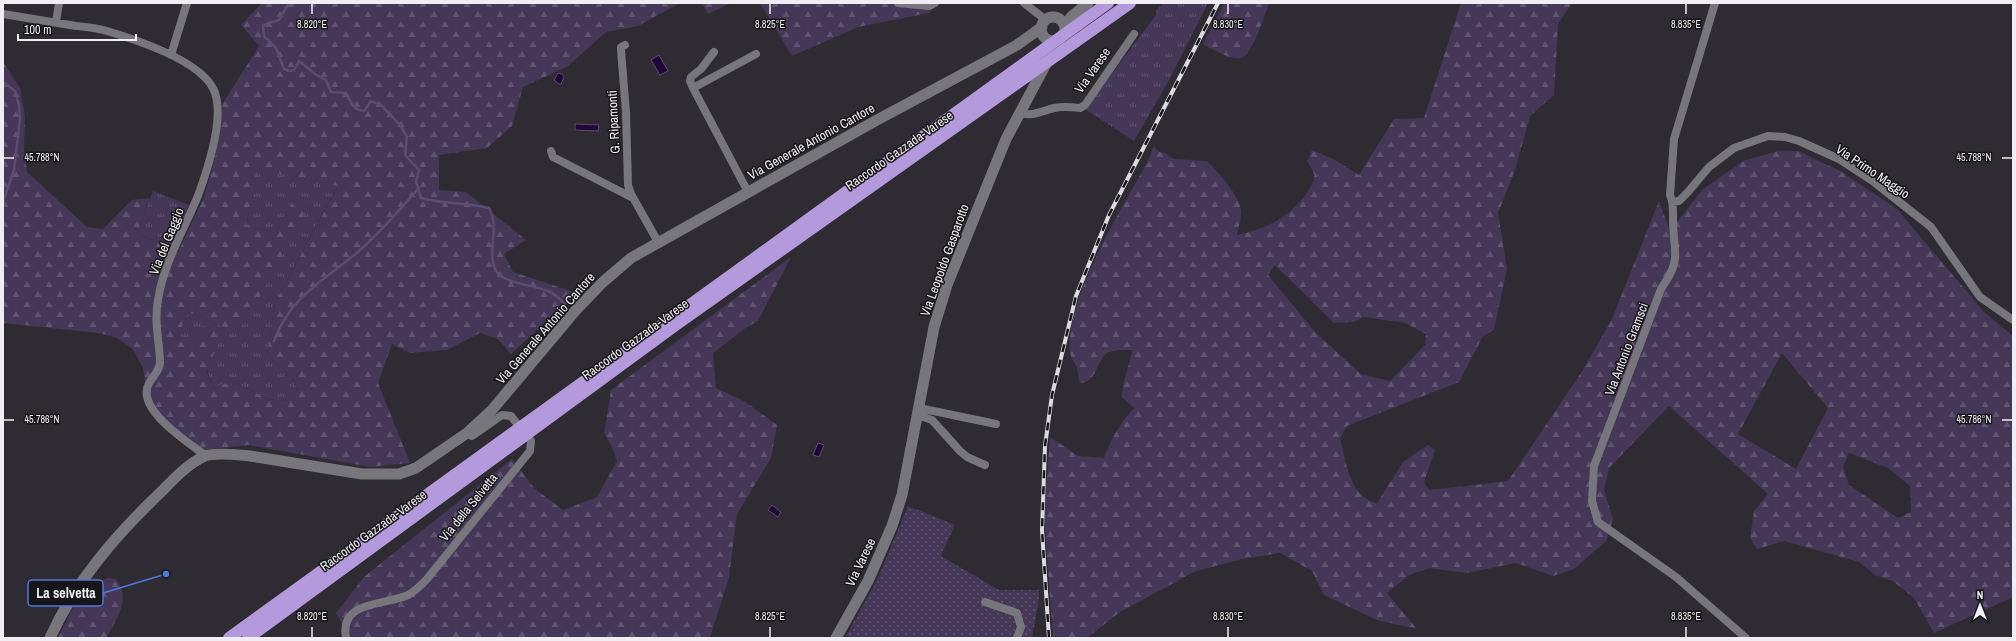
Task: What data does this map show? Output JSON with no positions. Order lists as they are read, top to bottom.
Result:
{
  "streets": {
    "highway": ["Raccordo Gazzada-Varese"],
    "main road": ["Via Varese", "Via Generale Antonio Cantore", "Via Leopoldo Gasparotto"],
    "street": [
      "G. Ripamonti",
      "Via Primo Maggio",
      "Via del Gaggio",
      "Via Antonio Gramsci",
      "Via della Selvetta"
    ]
  },
  "crossings": [
    ["Via Varese", "Via Leopoldo Gasparotto"],
    ["G. Ripamonti", "Via Generale Antonio Cantore"],
    ["Via Generale Antonio Cantore", "Via del Gaggio"],
    ["Via Generale Antonio Cantore", "Via Leopoldo Gasparotto"],
    ["Via Generale Antonio Cantore", "Via della Selvetta"],
    ["Raccordo Gazzada-Varese", "Via Leopoldo Gasparotto"],
    ["Via Primo Maggio", "Via Antonio Gramsci"]
  ],
  "places": ["La selvetta"],
  "scale_bar": "100 m",
  "north": "top",
  "coordinates": [
    "8.820°E",
    "8.825°E",
    "8.830°E",
    "8.835°E",
    "45.788°N",
    "45.786°N"
  ]
}
